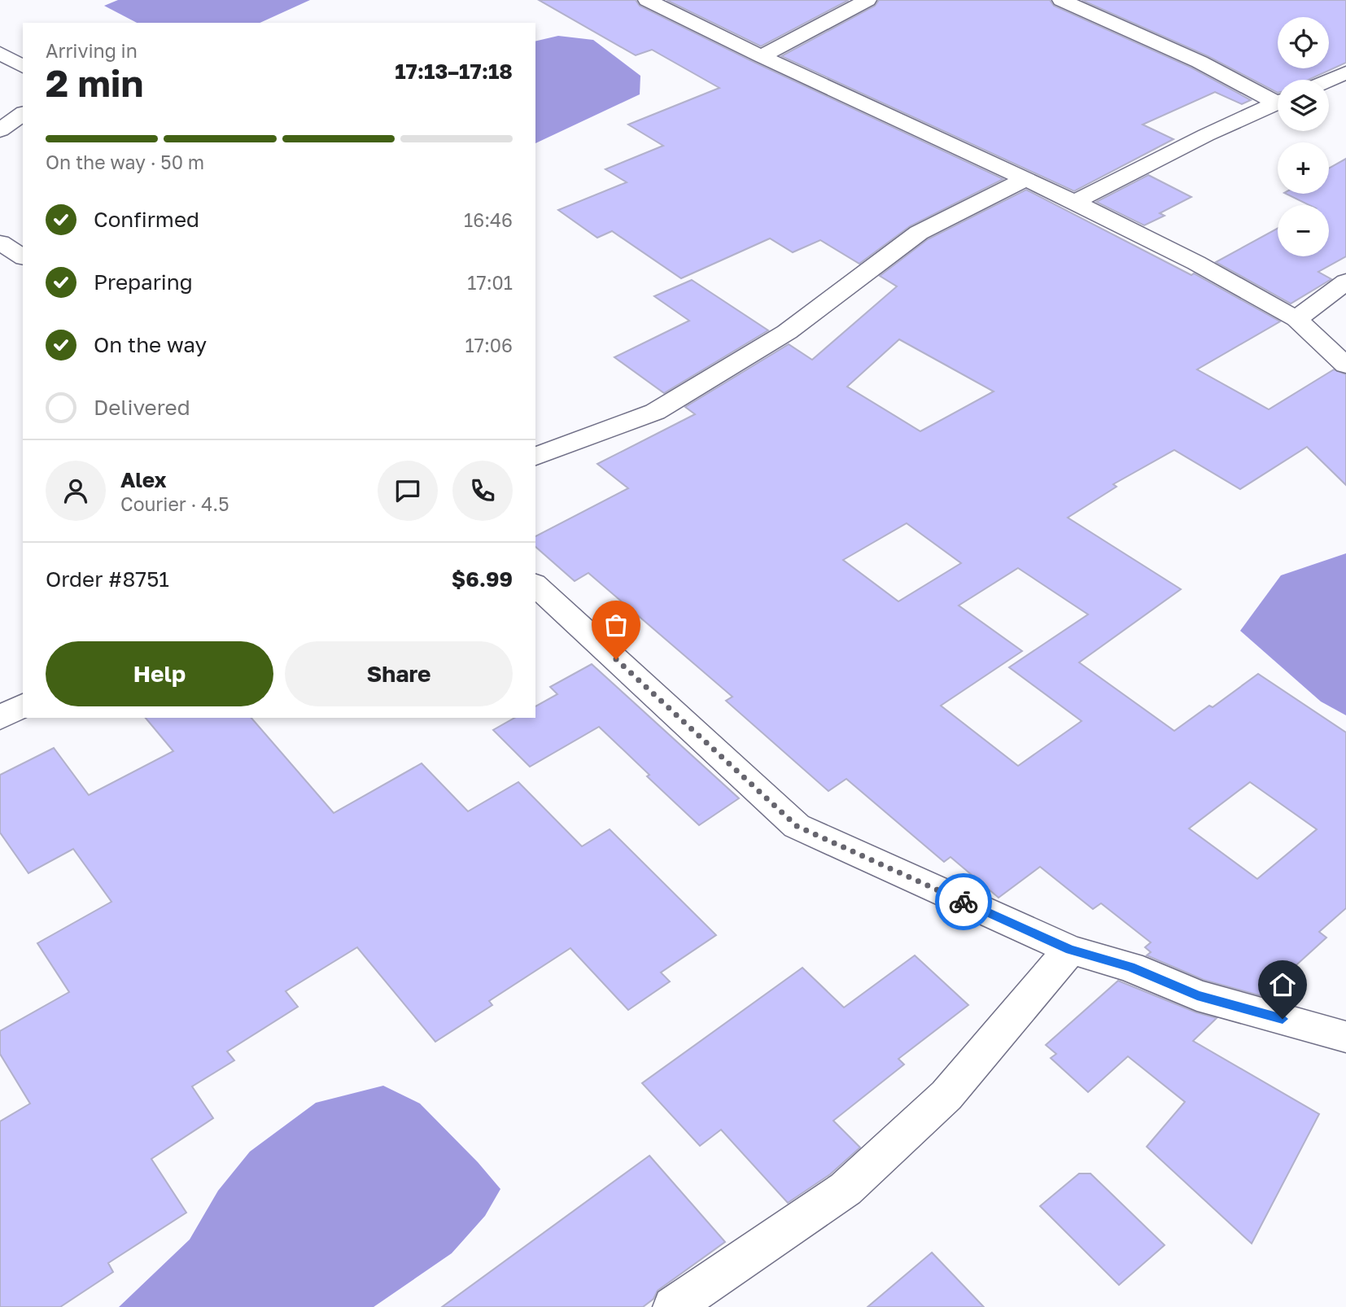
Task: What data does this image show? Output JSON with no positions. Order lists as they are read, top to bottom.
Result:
{
  "page": {
    "map_buttons": ["+", "−"],
    "heading": ["2 min", "Arriving in", "17:13–17:18"],
    "panel": [
      "Alex",
      "Courier · 4.5",
      "Order #8751",
      "$6.99"
    ],
    "bar": "On the way · 50 m",
    "list": [
      ["Confirmed", "16:46"],
      ["Preparing", "17:01"],
      ["On the way", "17:06"],
      "Delivered"
    ],
    "buttons": ["Help", "Share"]
  }
}
